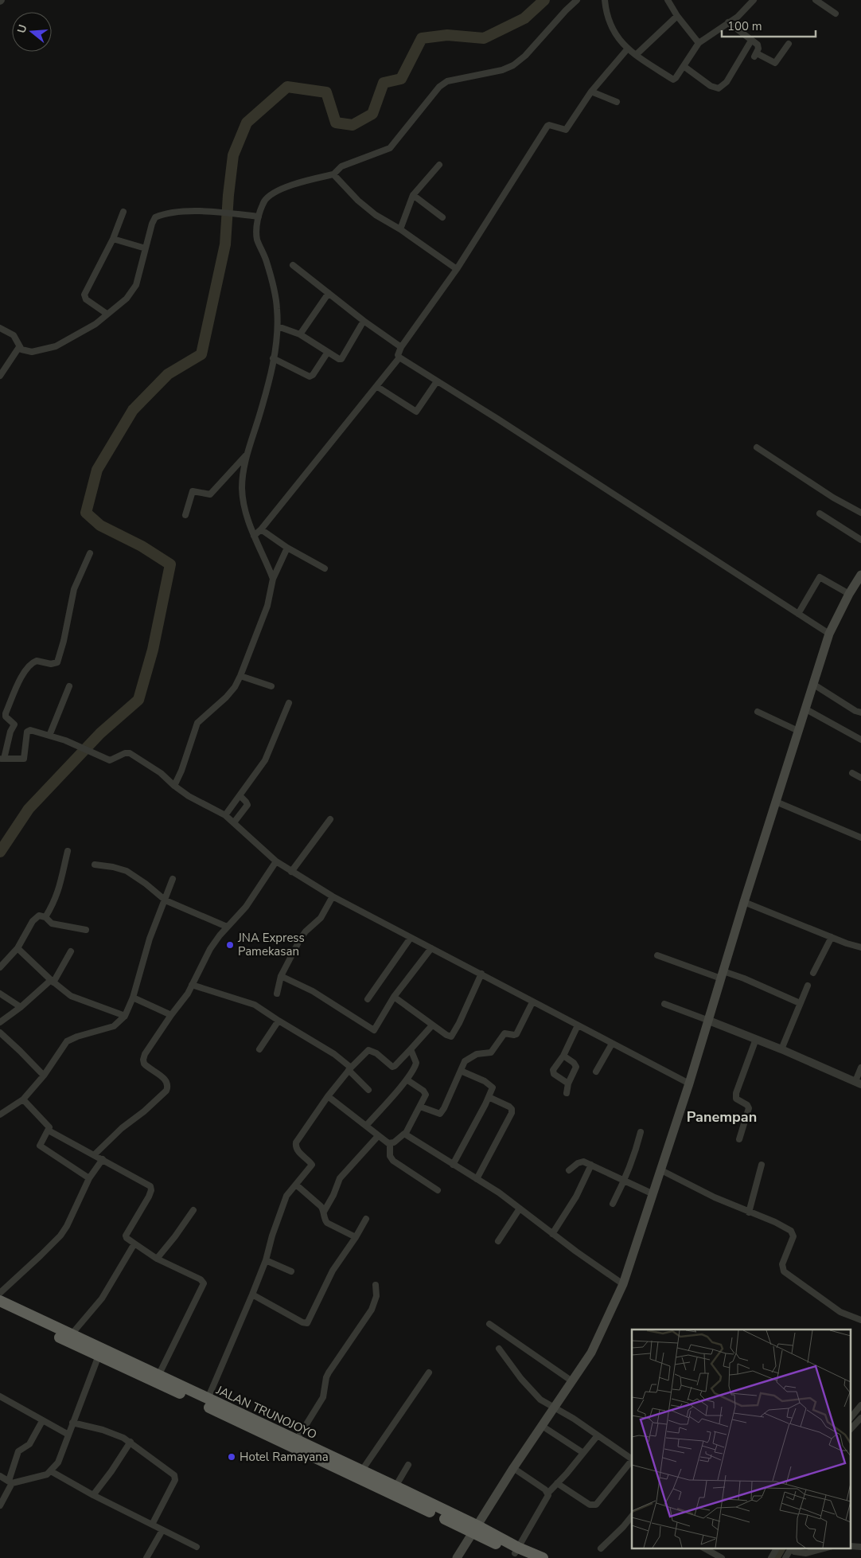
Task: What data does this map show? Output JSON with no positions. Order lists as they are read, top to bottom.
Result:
{
  "streets": {
    "highway": ["JALAN TRUNOJOYO"]
  },
  "districts": ["Panempan"],
  "places": ["JNA Express Pamekasan", "Hotel Ramayana"],
  "scale_bar": "100 m",
  "north": "left"
}
